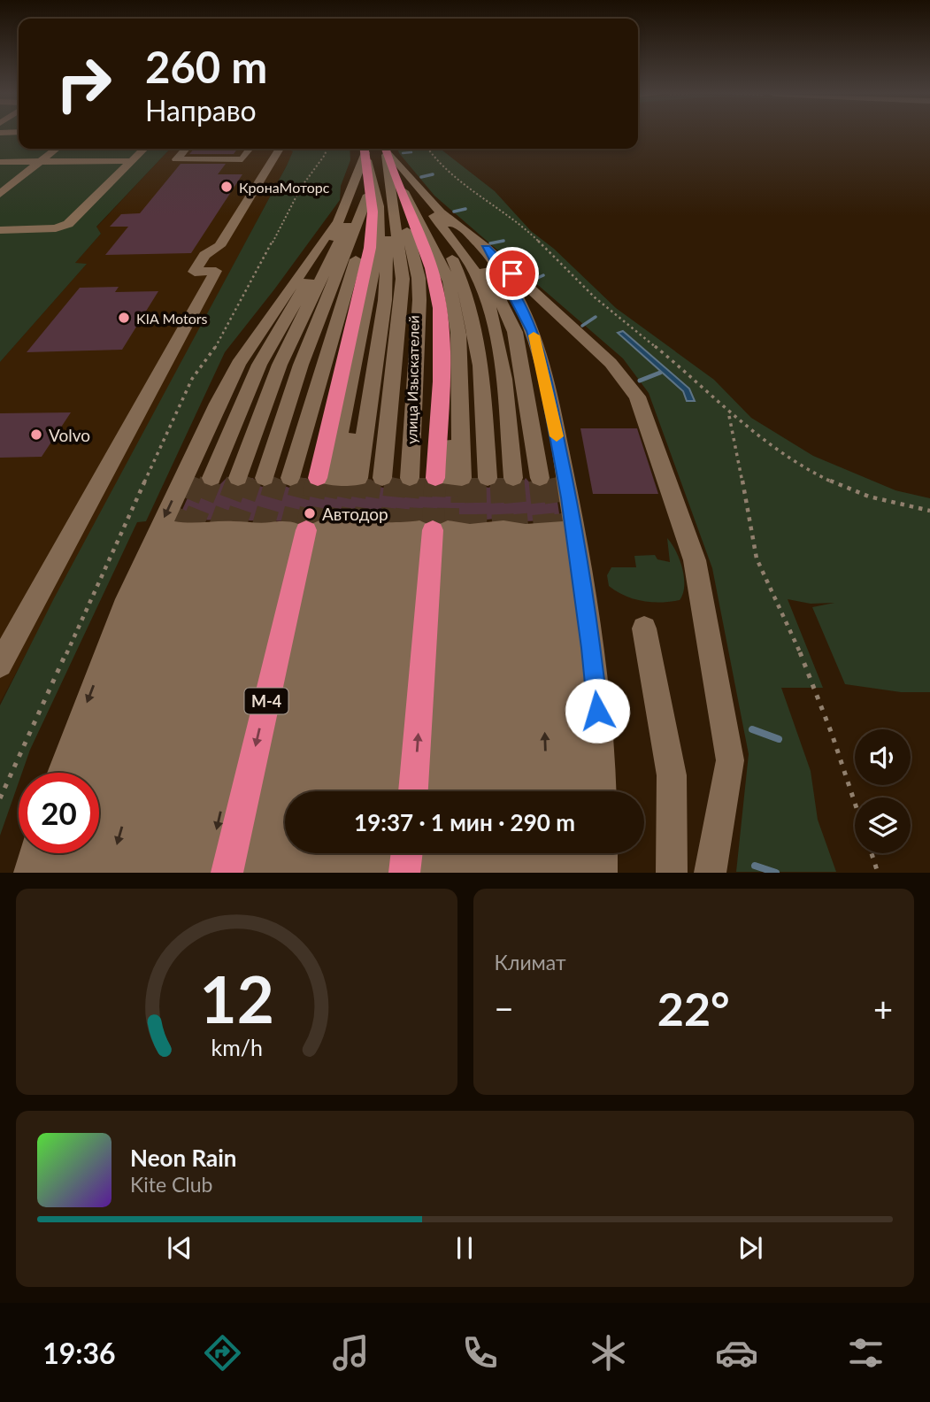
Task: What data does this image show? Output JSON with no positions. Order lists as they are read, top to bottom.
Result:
{
  "streets": {
    "highway": ["М-4"]
  },
  "places": [
    "КронаМоторс",
    "KIA Motors",
    "Volvo",
    "Автодор"
  ],
  "page": {
    "turn": ["260 m", "Направо"],
    "limit": "20",
    "trip": "19:37 · 1 мин · 290 m",
    "tile": "Климат",
    "heat": ["−", "22°", "+"],
    "song": ["Neon Rain", "Kite Club"],
    "tabs": "19:36",
    "gauge": ["12", "km/h"]
  }
}
